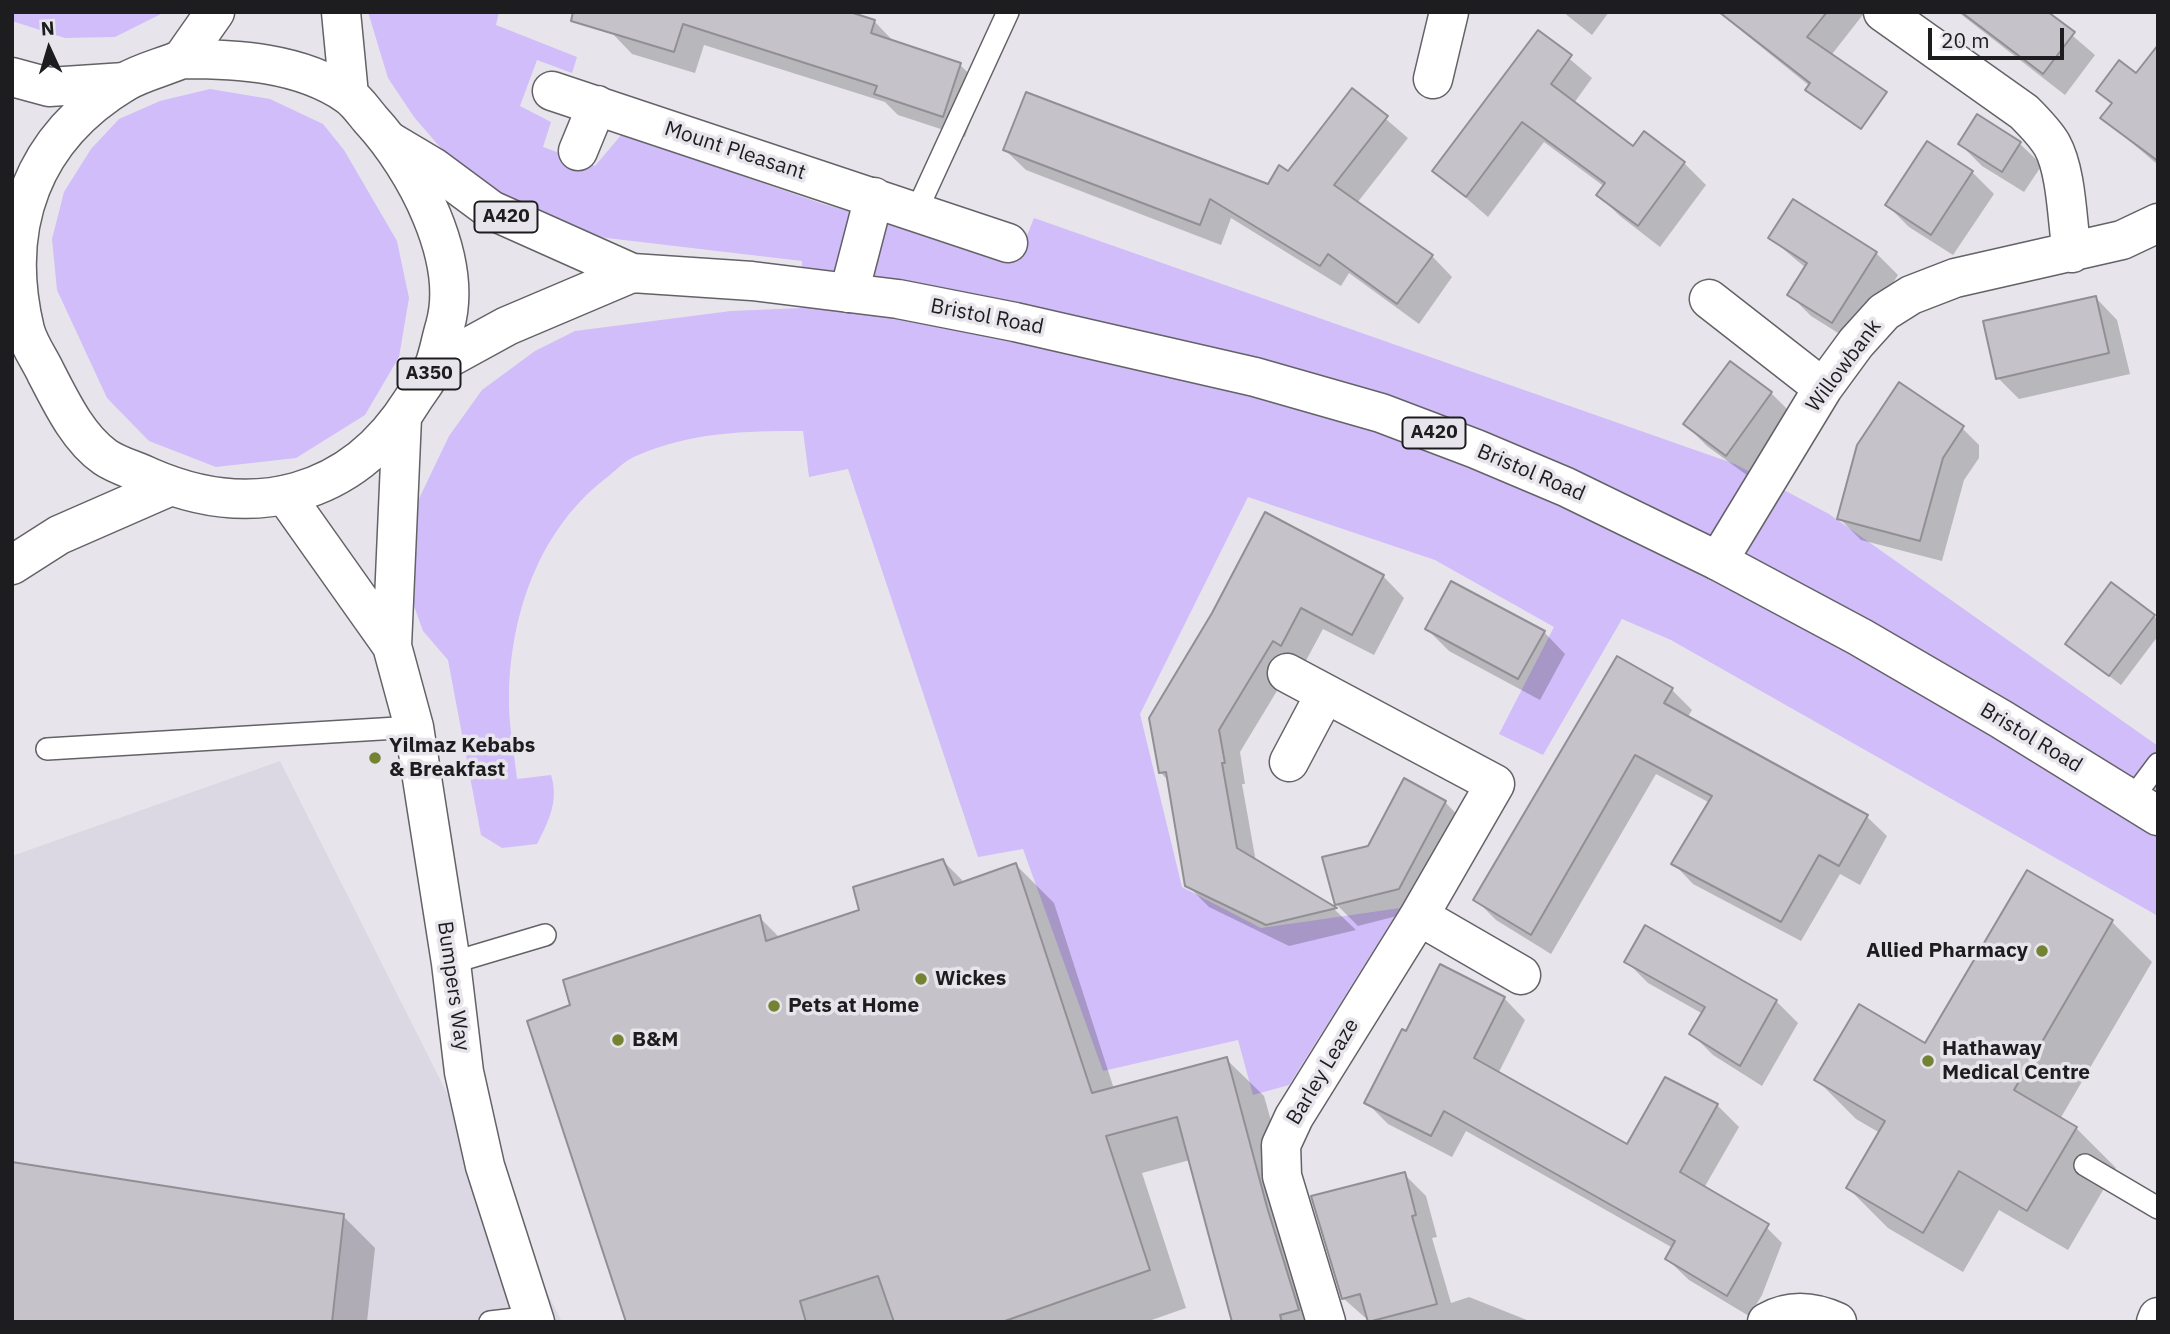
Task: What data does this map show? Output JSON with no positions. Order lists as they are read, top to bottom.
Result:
{
  "streets": {
    "main road": [
      "Mount Pleasant",
      "A420",
      "Bristol Road",
      "Willowbank",
      "A350",
      "Bumpers Way",
      "Barley Leaze"
    ]
  },
  "crossings": [
    ["Bristol Road", "Willowbank"],
    ["Bristol Road", "A350"],
    ["A350", "Bumpers Way"]
  ],
  "places": [
    "Yilmaz Kebabs & Breakfast",
    "Allied Pharmacy",
    "Wickes",
    "Pets at Home",
    "B&M",
    "Hathaway Medical Centre"
  ],
  "scale_bar": "20 m",
  "north": "top"
}
